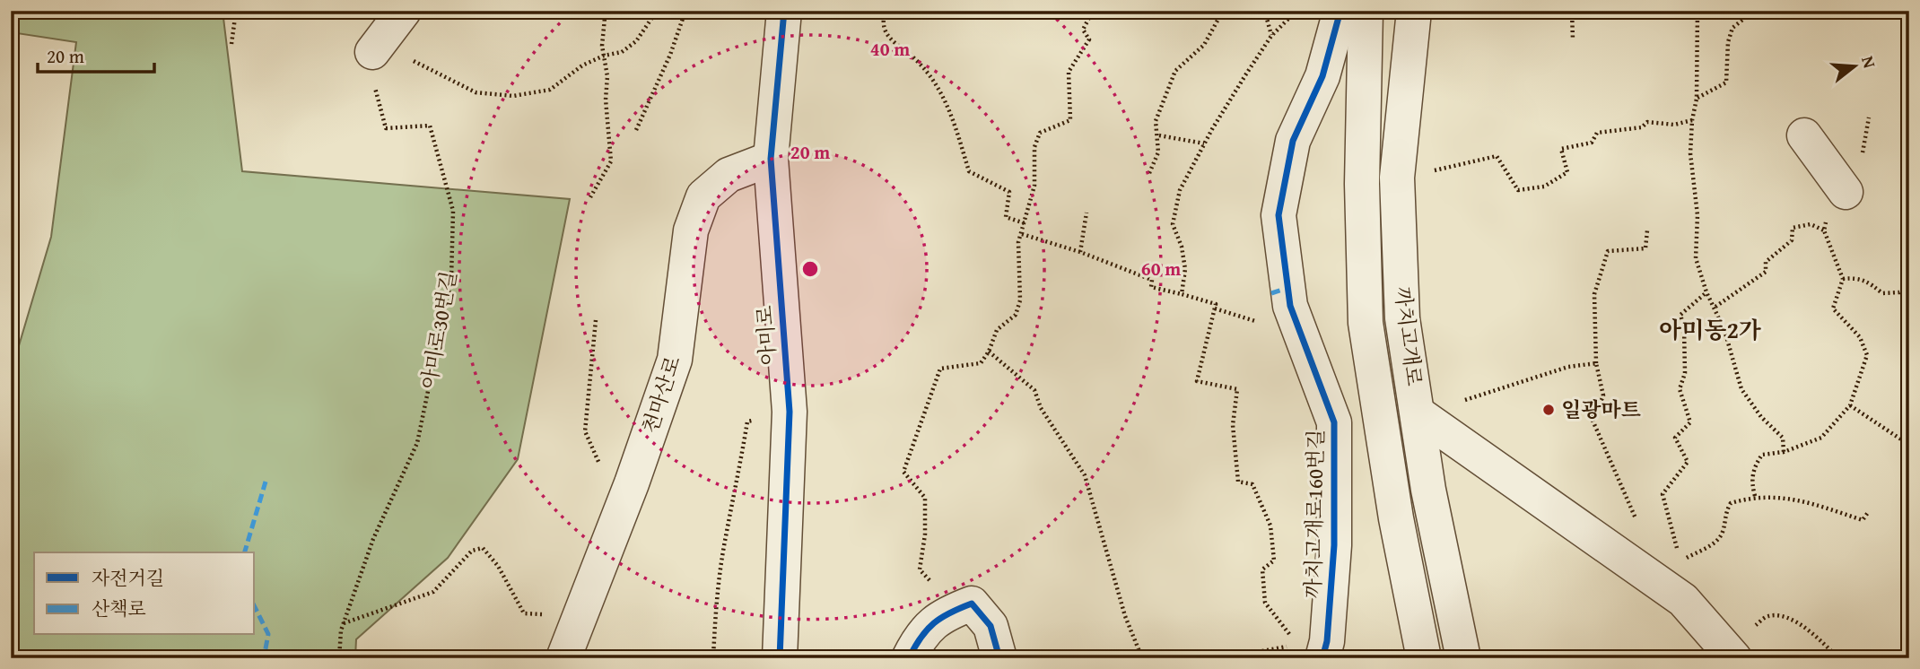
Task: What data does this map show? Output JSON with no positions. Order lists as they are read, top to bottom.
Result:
{
  "streets": {
    "street": [
      "아미로",
      "까치고개로",
      "천마산로",
      "까치고개로160번길"
    ],
    "path": ["아미로30번길"]
  },
  "crossings": [
    ["아미로", "천마산로"]
  ],
  "districts": ["아미동2가"],
  "places": ["일광마트"],
  "legend": ["자전거길", "산책로"],
  "scale_bar": "20 m",
  "north": "right",
  "rings": ["40 m", "20 m", "60 m"]
}
